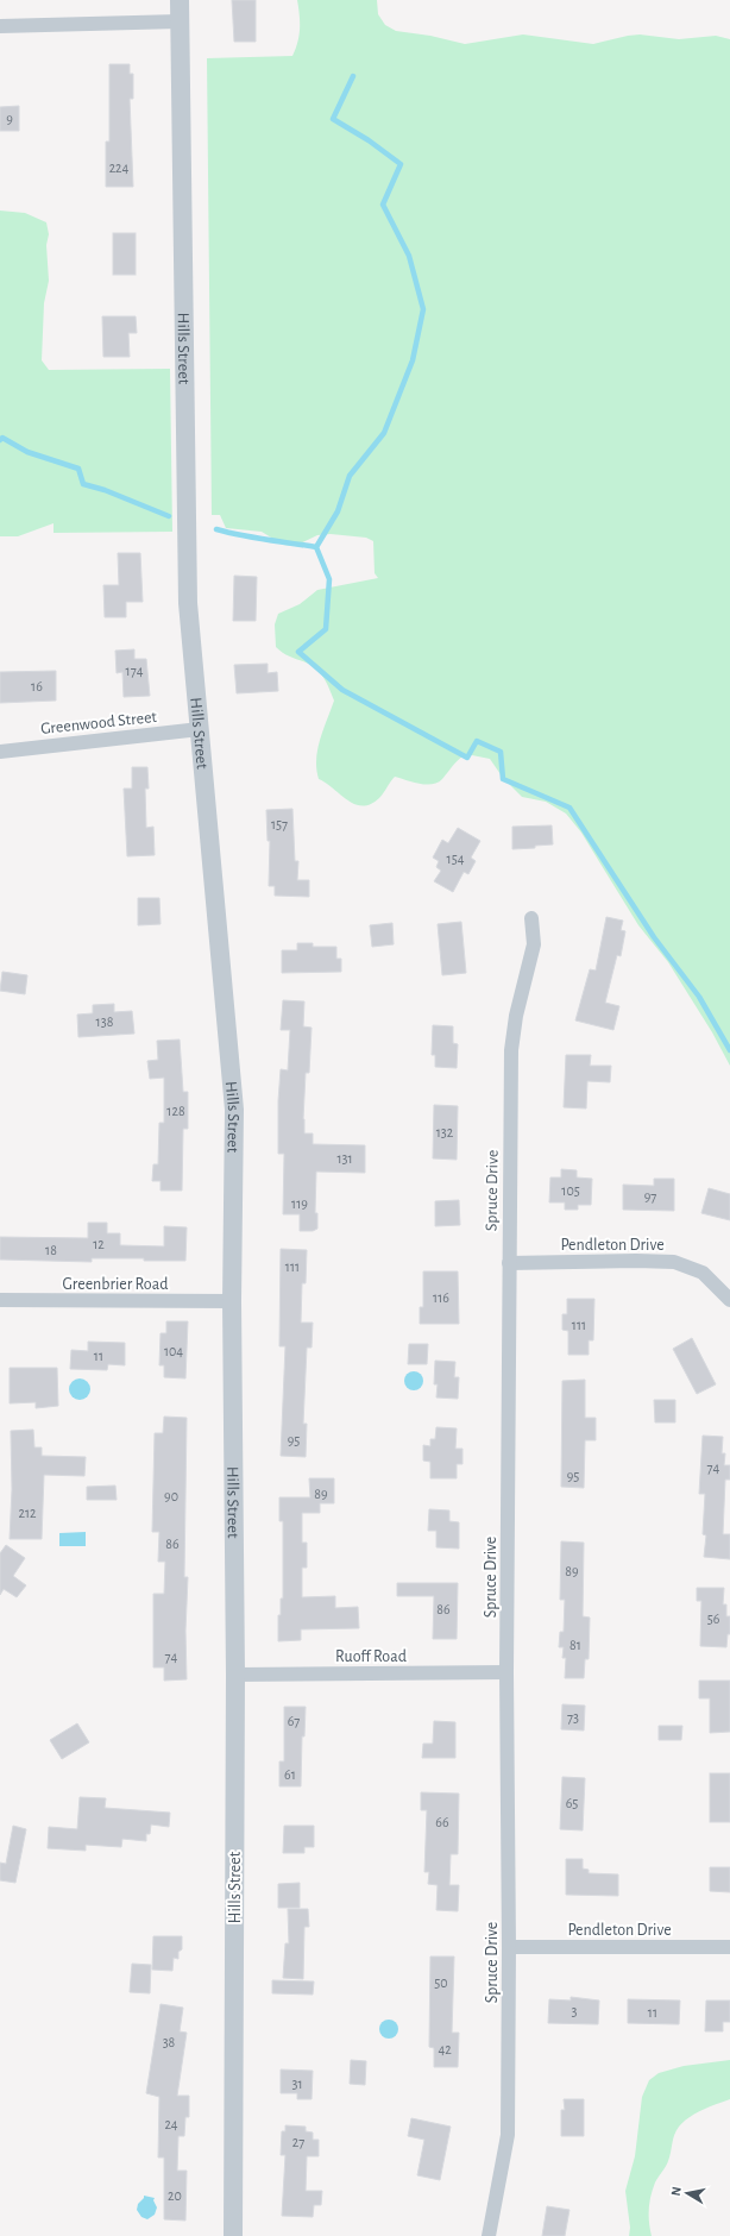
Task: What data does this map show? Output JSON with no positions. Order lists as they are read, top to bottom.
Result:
{
  "streets": {
    "street": [
      "Hills Street",
      "Greenwood Street",
      "Spruce Drive",
      "Pendleton Drive",
      "Greenbrier Road",
      "Ruoff Road"
    ]
  },
  "crossings": [
    ["Hills Street", "Greenwood Street"],
    ["Hills Street", "Greenbrier Road"],
    ["Hills Street", "Ruoff Road"],
    ["Spruce Drive", "Pendleton Drive"],
    ["Spruce Drive", "Ruoff Road"]
  ],
  "house_numbers": [
    "9",
    "224",
    "174",
    "16",
    "157",
    "154",
    "138",
    "128",
    "132",
    "131",
    "105",
    "97",
    "119",
    "12",
    "18",
    "111",
    "116",
    "111",
    "104",
    "11",
    "95",
    "74",
    "95",
    "89",
    "90",
    "212",
    "86",
    "89",
    "86",
    "56",
    "81",
    "74",
    "73",
    "67",
    "61",
    "65",
    "66",
    "50",
    "3",
    "11",
    "38",
    "42",
    "31",
    "24",
    "27",
    "20"
  ],
  "north": "left"
}
